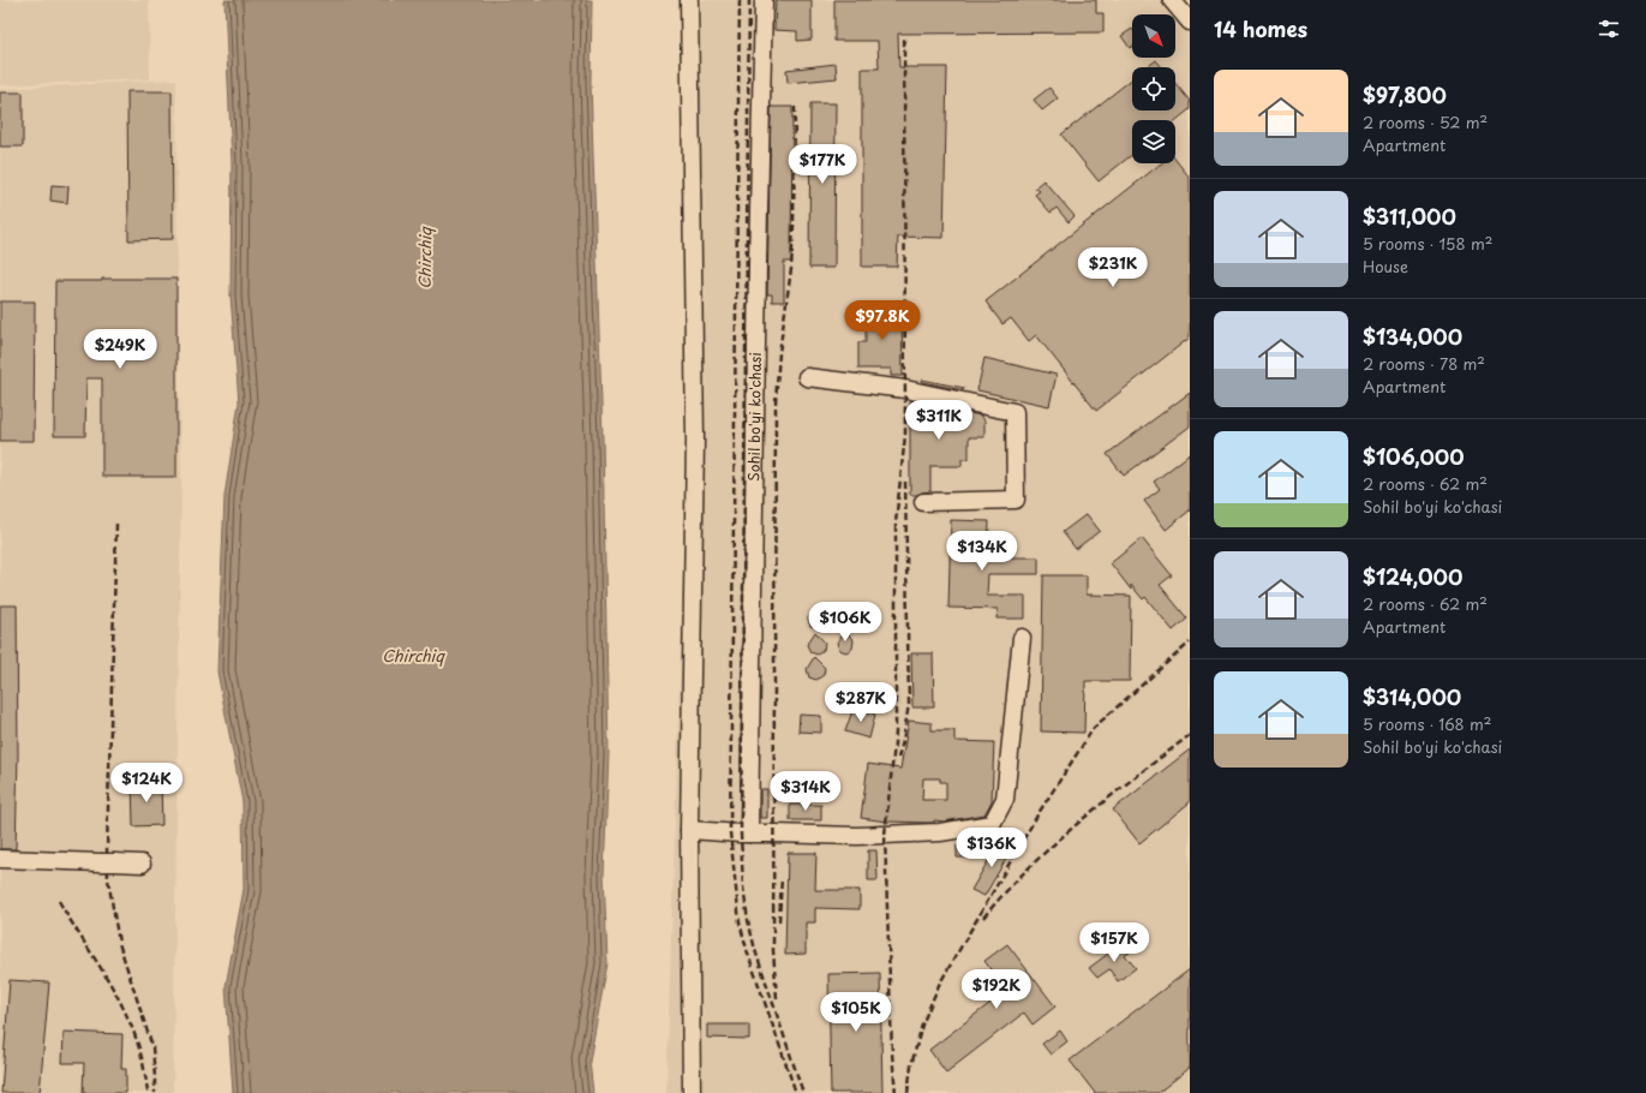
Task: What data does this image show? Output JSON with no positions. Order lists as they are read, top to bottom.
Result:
{
  "streets": {
    "street": ["Sohil bo'yi ko'chasi"]
  },
  "water": ["Chirchiq"],
  "north": "bottom right",
  "page": {
    "heading": "14 homes",
    "list": [
      {
        "name": "$97,800",
        "note": "2 rooms · 52 m² · Apartment"
      },
      {
        "name": "$311,000",
        "note": "5 rooms · 158 m² · House"
      },
      {
        "name": "$134,000",
        "note": "2 rooms · 78 m² · Apartment"
      },
      {
        "name": "$106,000",
        "note": "2 rooms · 62 m² · Sohil bo'yi ko'chasi"
      },
      {
        "name": "$124,000",
        "note": "2 rooms · 62 m² · Apartment"
      },
      {
        "name": "$314,000",
        "note": "5 rooms · 168 m² · Sohil bo'yi ko'chasi"
      }
    ],
    "price": [
      "$177K",
      "$231K",
      "$97.8K",
      "$249K",
      "$311K",
      "$134K",
      "$106K",
      "$287K",
      "$124K",
      "$314K",
      "$136K",
      "$157K",
      "$192K",
      "$105K"
    ]
  }
}
